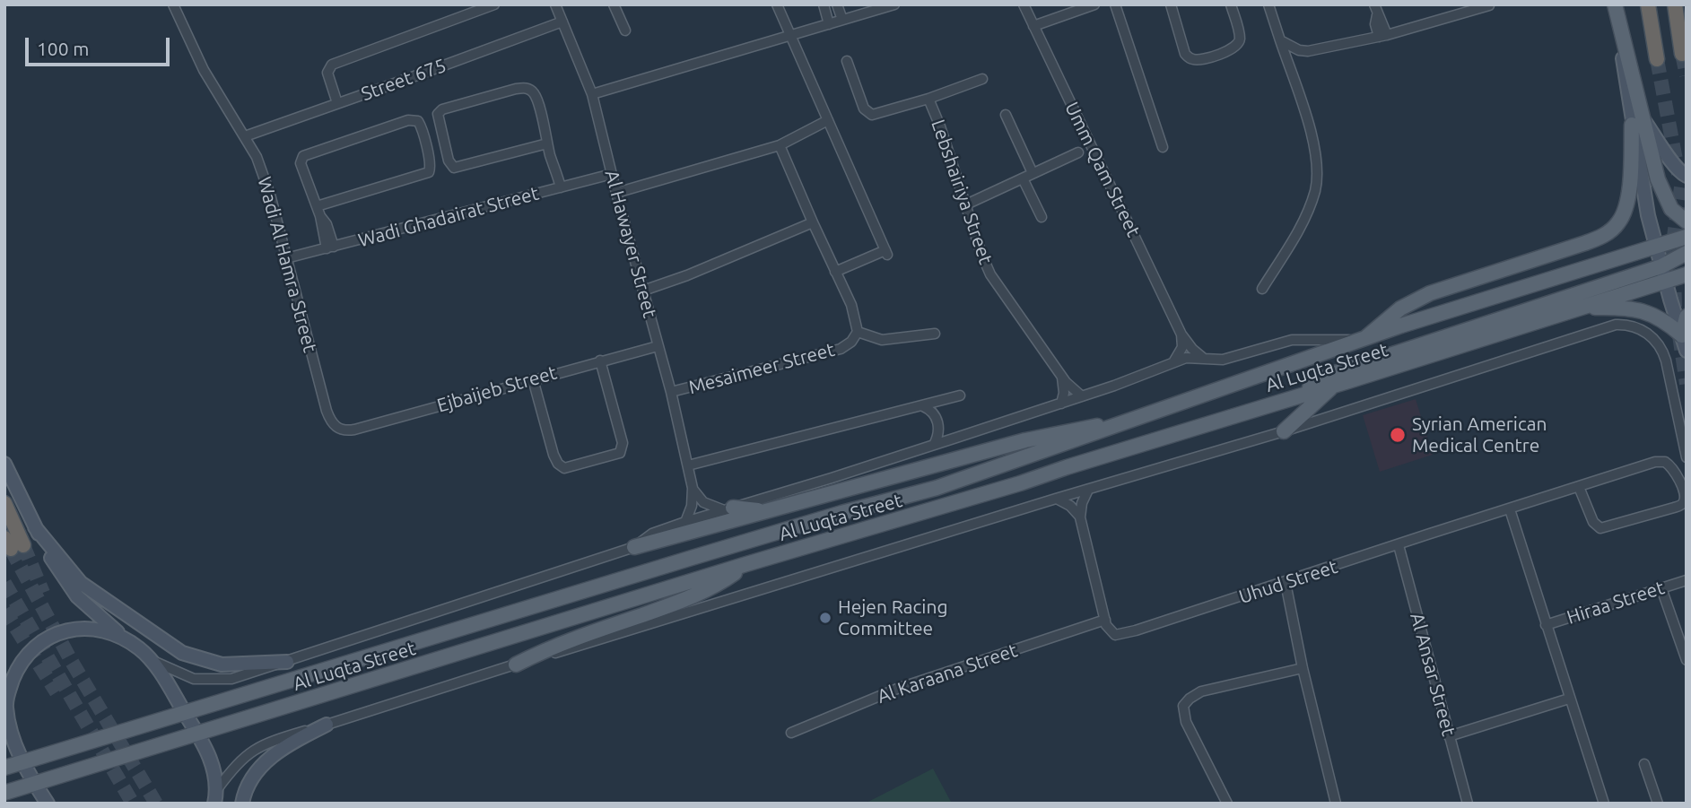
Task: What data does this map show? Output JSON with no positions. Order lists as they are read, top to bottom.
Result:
{
  "streets": {
    "main road": ["Al Luqta Street"],
    "street": [
      "Street 675",
      "Umm Qam Street",
      "Lebshairiya Street",
      "Wadi Ghadairat Street",
      "Al Hawayer Street",
      "Wadi Al Hamra Street",
      "Mesaimeer Street",
      "Ejbaijeb Street",
      "Uhud Street",
      "Hiraa Street",
      "Al Karaana Street",
      "Al Ansar Street"
    ]
  },
  "crossings": [
    ["Street 675", "Al Hawayer Street"],
    ["Street 675", "Wadi Al Hamra Street"],
    ["Umm Qam Street", "Al Luqta Street"],
    ["Lebshairiya Street", "Al Luqta Street"],
    ["Wadi Ghadairat Street", "Al Hawayer Street"],
    ["Wadi Ghadairat Street", "Wadi Al Hamra Street"],
    ["Al Hawayer Street", "Al Luqta Street"],
    ["Al Hawayer Street", "Mesaimeer Street"],
    ["Al Hawayer Street", "Ejbaijeb Street"],
    ["Wadi Al Hamra Street", "Ejbaijeb Street"],
    ["Uhud Street", "Al Karaana Street"],
    ["Uhud Street", "Al Ansar Street"]
  ],
  "places": ["Syrian American Medical Centre", "Hejen Racing Committee"],
  "scale_bar": "100 m"
}
